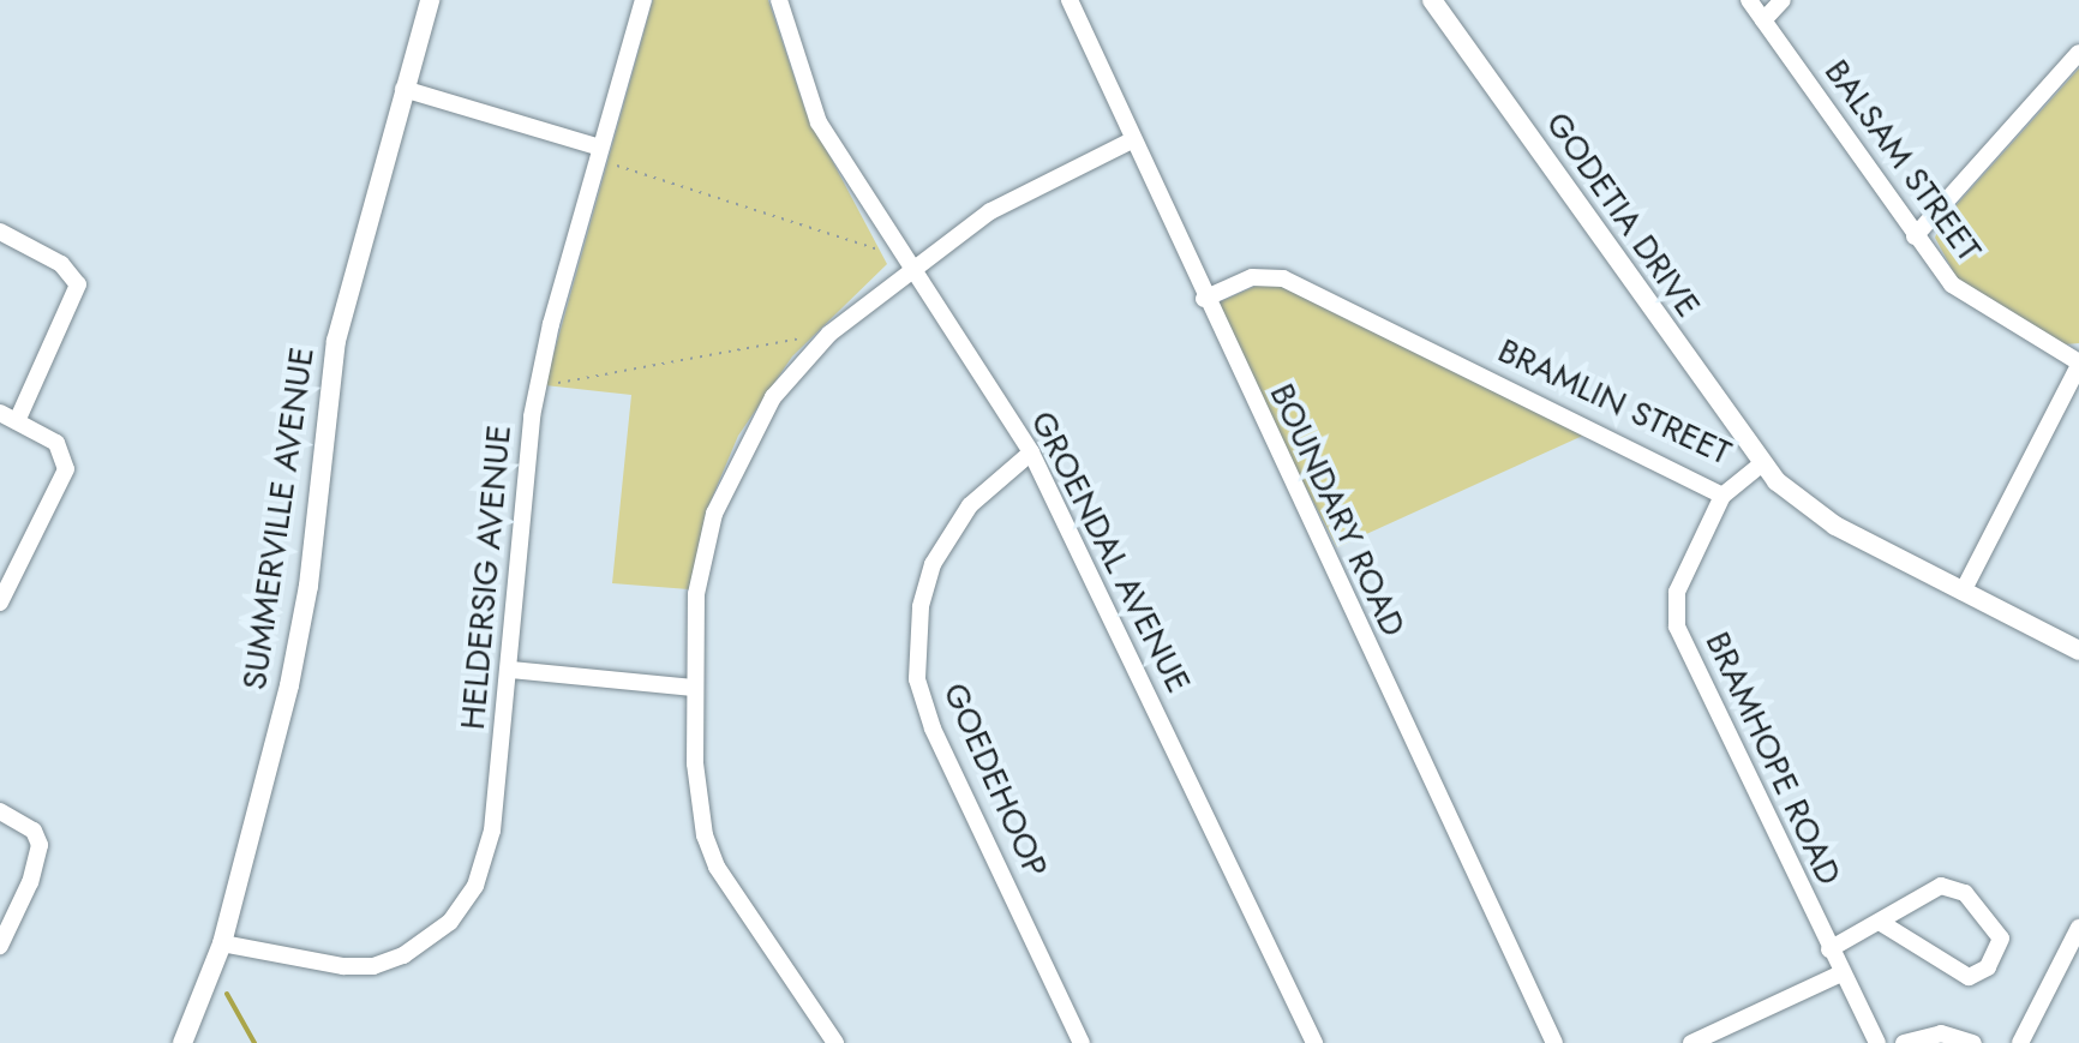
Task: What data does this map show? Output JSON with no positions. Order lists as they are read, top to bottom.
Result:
{
  "streets": {
    "street": [
      "BALSAM STREET",
      "GODETIA DRIVE",
      "BRAMLIN STREET",
      "BOUNDARY ROAD",
      "SUMMERVILLE AVENUE",
      "GROENDAL AVENUE",
      "HELDERSIG AVENUE",
      "BRAMHOPE ROAD",
      "GOEDEHOOP"
    ]
  },
  "crossings": [
    ["GODETIA DRIVE", "BRAMLIN STREET"],
    ["BRAMLIN STREET", "BOUNDARY ROAD"],
    ["BRAMLIN STREET", "BRAMHOPE ROAD"],
    ["SUMMERVILLE AVENUE", "HELDERSIG AVENUE"],
    ["GROENDAL AVENUE", "GOEDEHOOP"]
  ]
}
